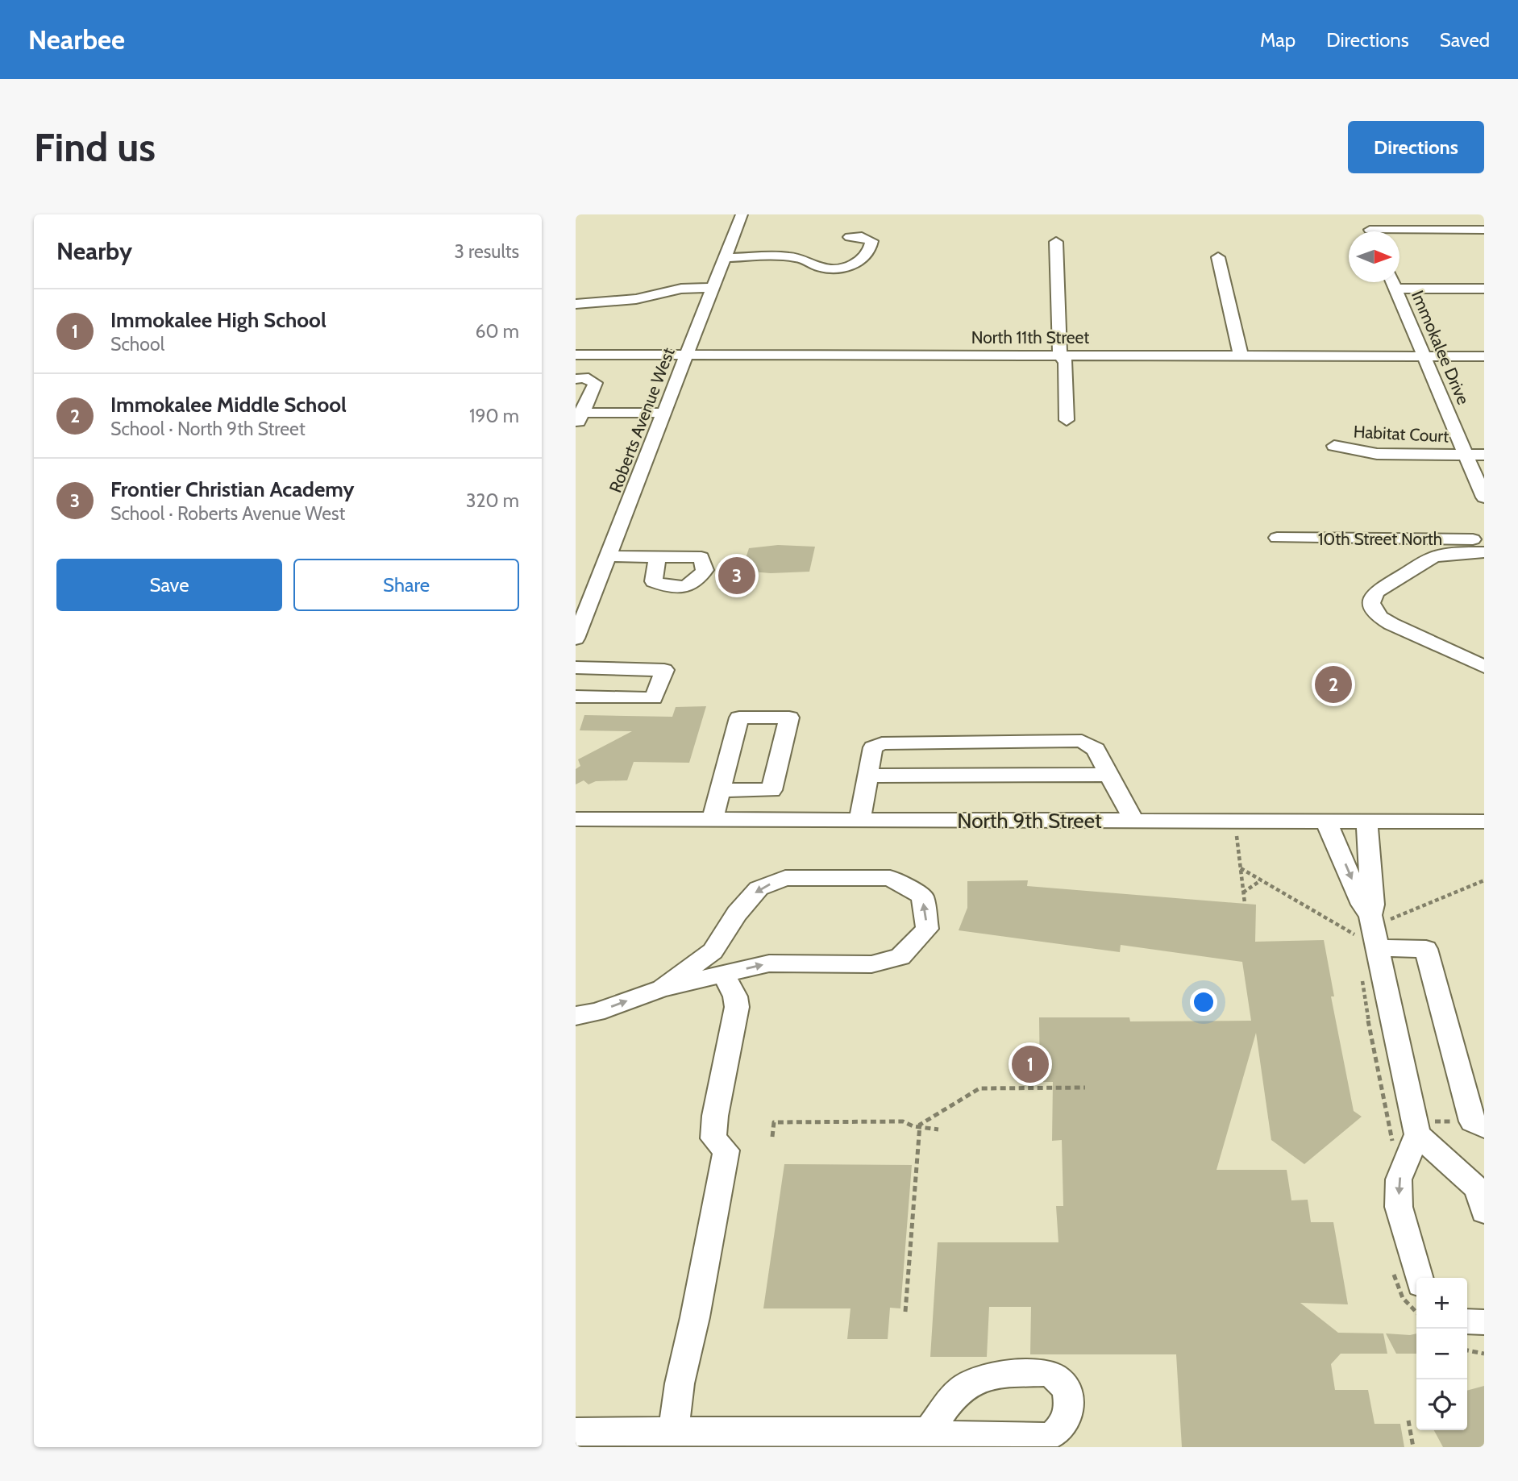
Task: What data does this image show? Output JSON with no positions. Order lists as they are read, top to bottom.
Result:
{
  "streets": {
    "street": [
      "North 11th Street",
      "Immokalee Drive",
      "Roberts Avenue West",
      "Habitat Court",
      "10th Street North",
      "North 9th Street"
    ]
  },
  "crossings": [
    ["North 11th Street", "Immokalee Drive"],
    ["North 11th Street", "Roberts Avenue West"],
    ["Immokalee Drive", "Habitat Court"]
  ],
  "north": "right",
  "page": {
    "header": "Nearbee",
    "nav": ["Map", "Directions", "Saved"],
    "buttons": [
      "Directions",
      ["Save", "Share"]
    ],
    "title": "Find us",
    "heading": ["Nearby", "3 results"],
    "list": [
      {
        "mark": "1",
        "name": "Immokalee High School",
        "note": "School",
        "value": "60 m"
      },
      {
        "mark": "2",
        "name": "Immokalee Middle School",
        "note": "School · North 9th Street",
        "value": "190 m"
      },
      {
        "mark": "3",
        "name": "Frontier Christian Academy",
        "note": "School · Roberts Avenue West",
        "value": "320 m"
      }
    ],
    "pins": ["3", "2", "1"],
    "map_buttons": ["+", "−"]
  }
}
